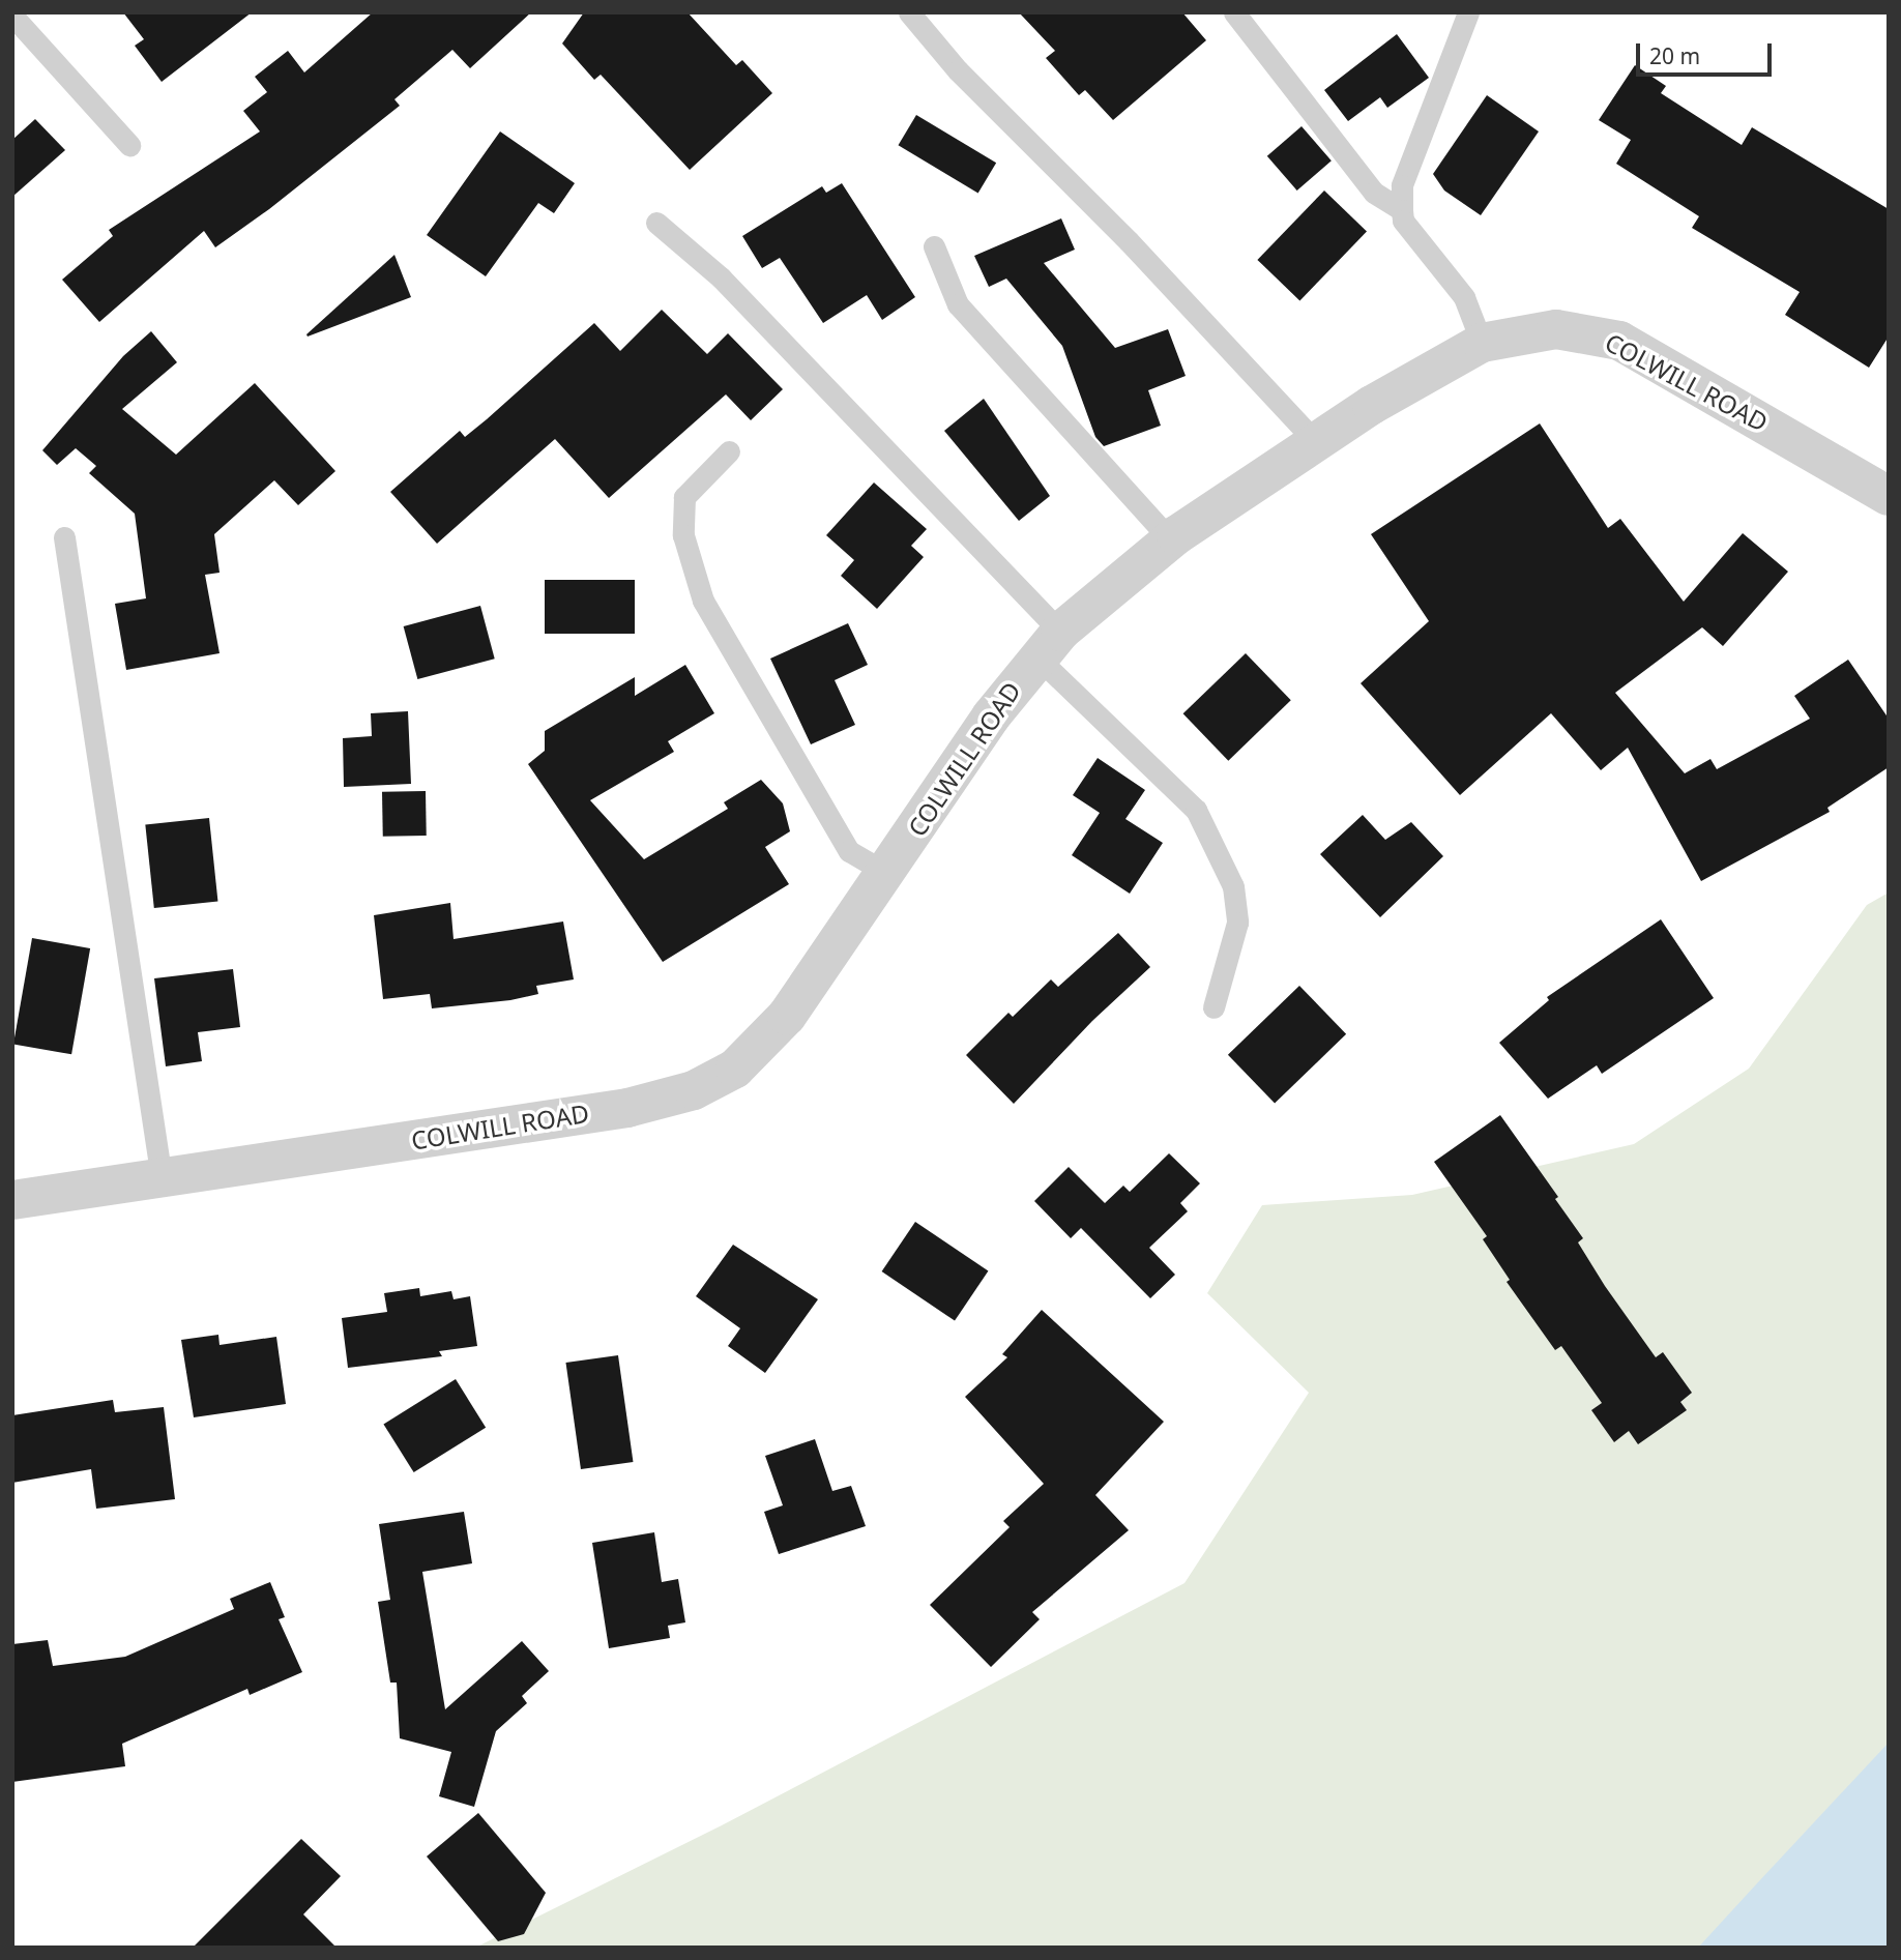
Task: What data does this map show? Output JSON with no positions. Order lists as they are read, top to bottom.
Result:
{
  "streets": {
    "street": ["COLWILL ROAD"]
  },
  "scale_bar": "20 m"
}
